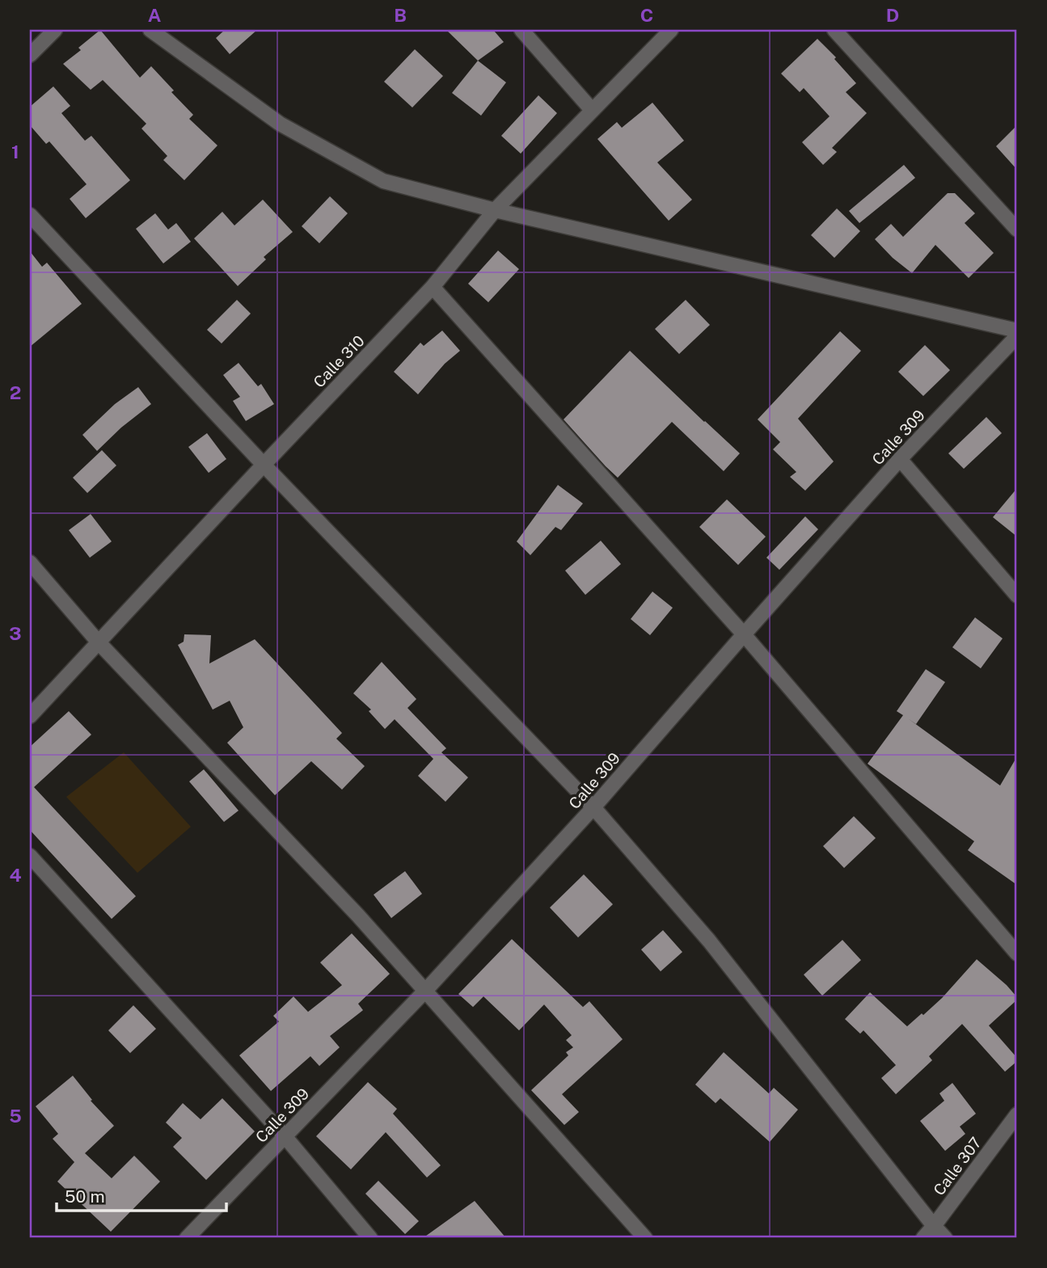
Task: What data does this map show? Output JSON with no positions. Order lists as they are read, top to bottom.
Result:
{
  "streets": {
    "street": ["Calle 310", "Calle 309", "Calle 307"]
  },
  "scale_bar": "50 m",
  "grid": {
    "columns": [
      "A",
      "B",
      "C",
      "D"
    ],
    "rows": [
      "1",
      "2",
      "3",
      "4",
      "5"
    ]
  }
}
